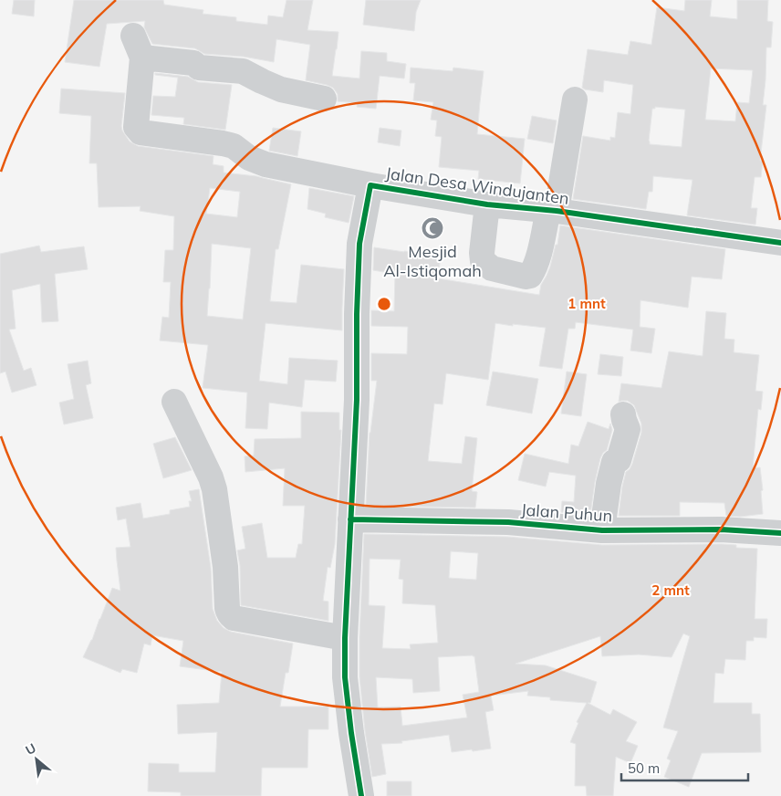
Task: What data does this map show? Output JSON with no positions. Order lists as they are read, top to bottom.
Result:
{
  "streets": {
    "street": ["Jalan Desa Windujanten", "Jalan Puhun"]
  },
  "crossings": [
    ["Jalan Desa Windujanten", "Jalan Puhun"]
  ],
  "places": {
    "mosque": ["Mesjid Al-Istiqomah"]
  },
  "scale_bar": "50 m",
  "north": "top left",
  "rings": ["1 mnt", "2 mnt"]
}
